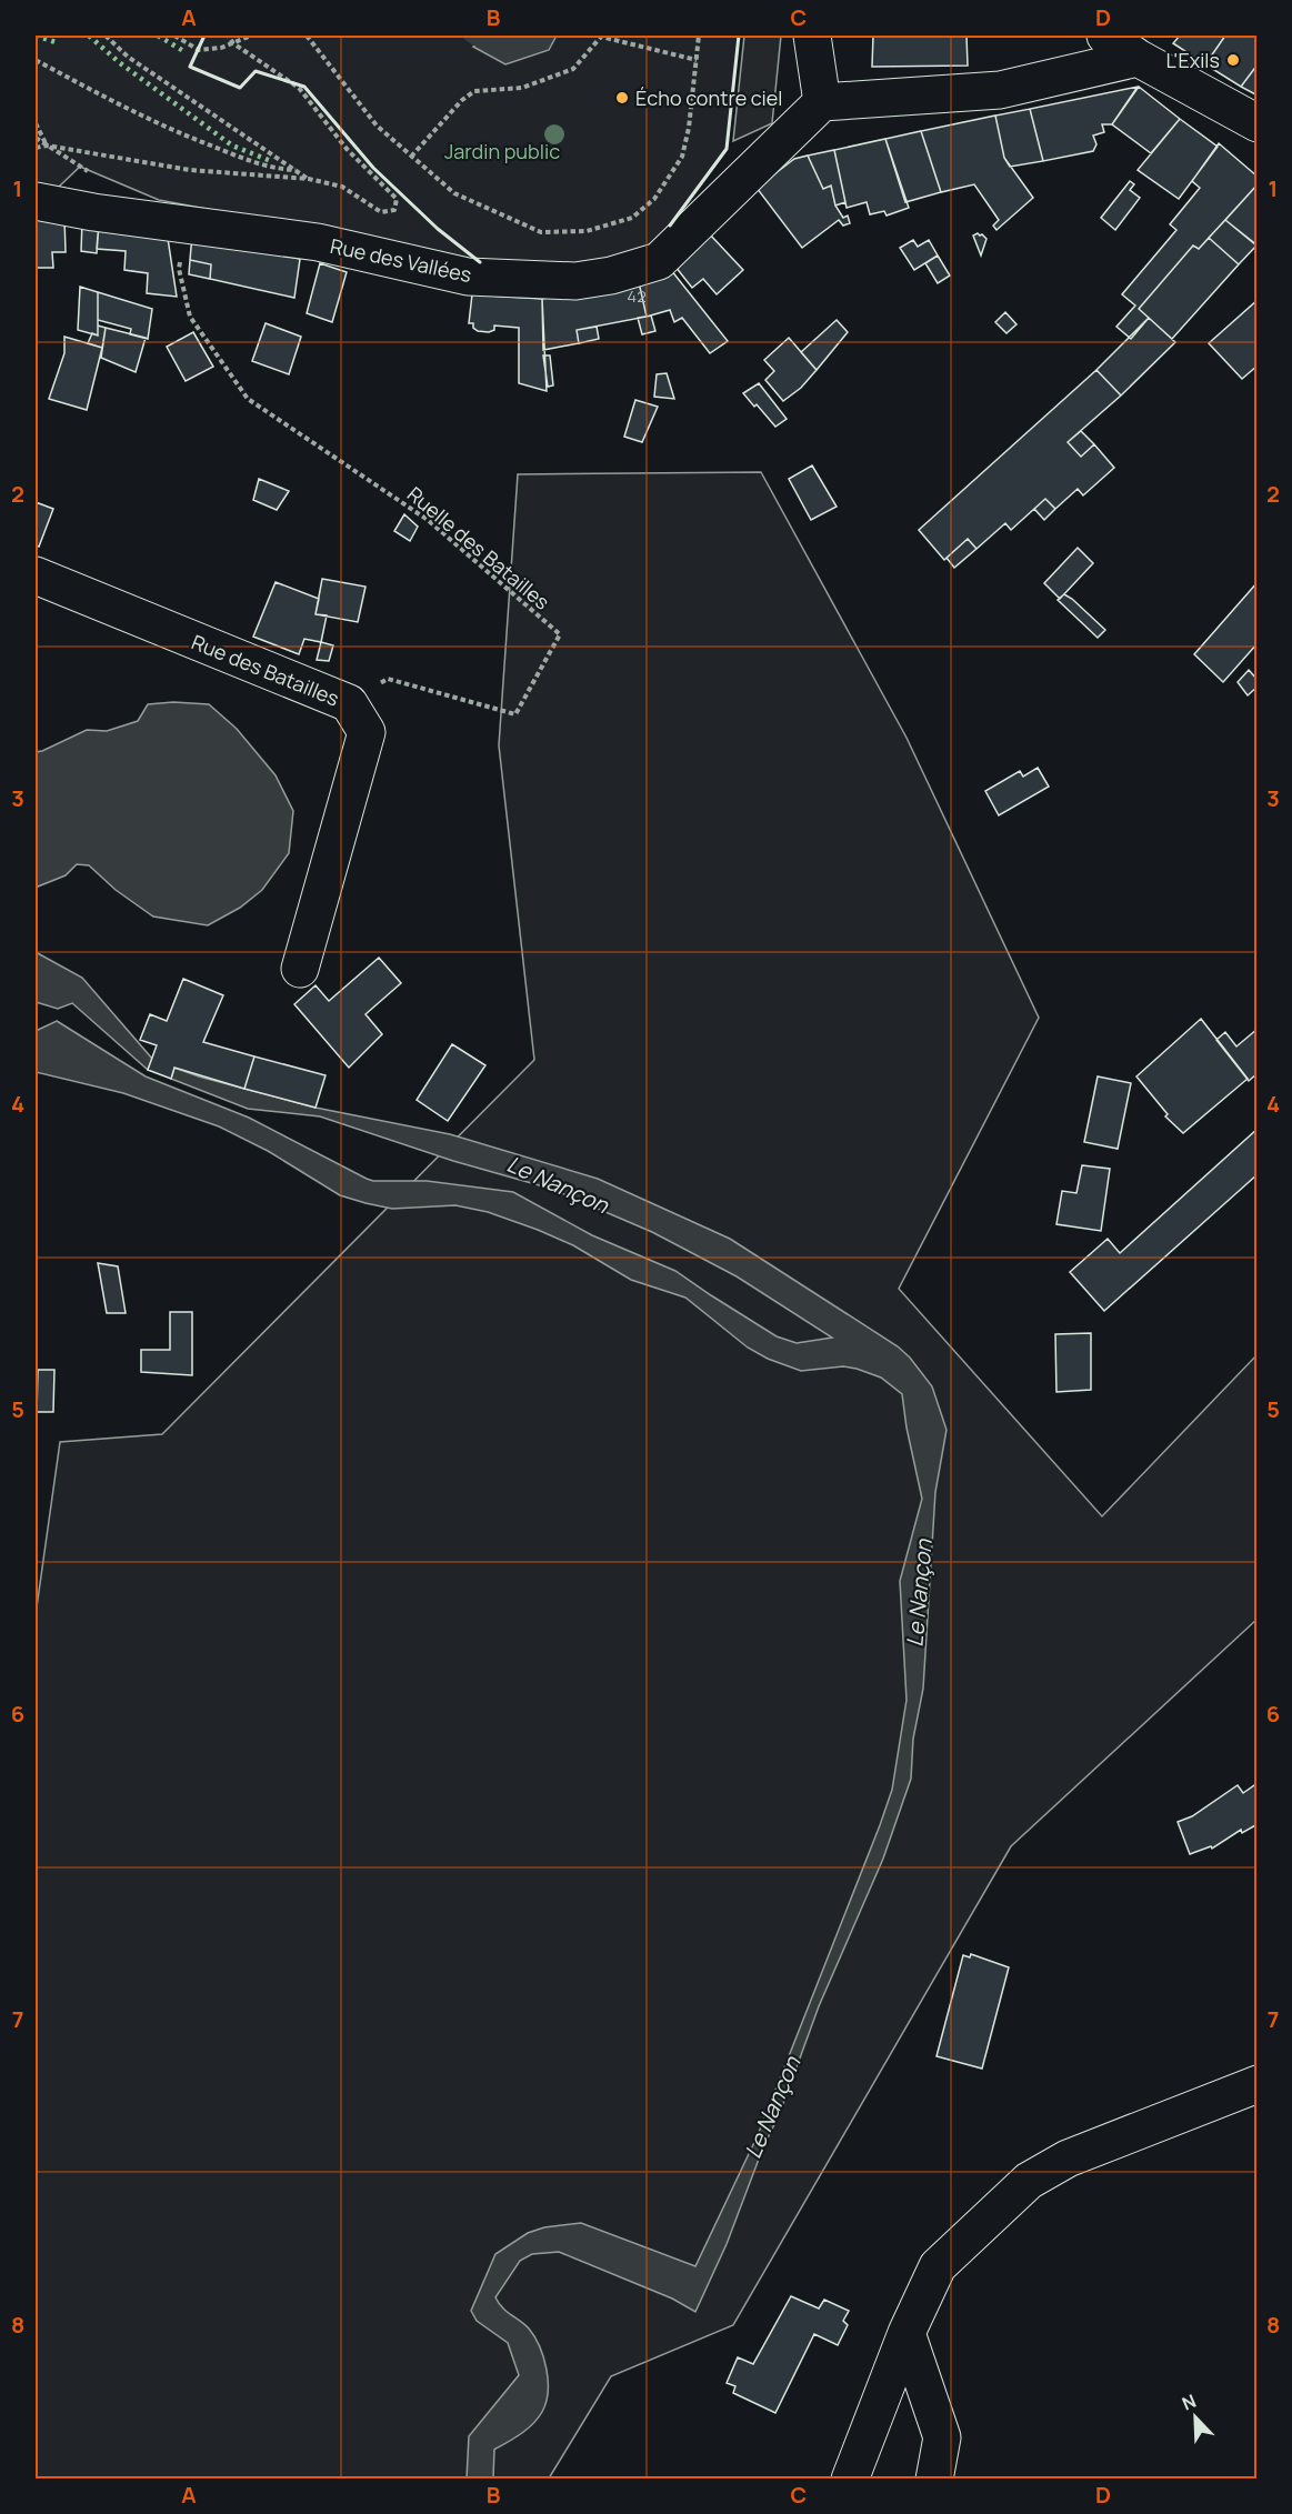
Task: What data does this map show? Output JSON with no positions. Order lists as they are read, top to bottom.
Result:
{
  "streets": {
    "street": ["Rue des Vallées", "Rue des Batailles"],
    "path": ["Ruelle des Batailles"]
  },
  "crossings": [
    ["Rue des Vallées", "Ruelle des Batailles"],
    ["Ruelle des Batailles", "Rue des Batailles"]
  ],
  "water": ["Le Nançon"],
  "parks": ["Jardin public"],
  "places": ["L'Exils", "Écho contre ciel"],
  "house_numbers": ["42"],
  "north": "top left",
  "grid": {
    "columns": [
      "A",
      "B",
      "C",
      "D"
    ],
    "rows": [
      "1",
      "2",
      "3",
      "4",
      "5",
      "6",
      "7",
      "8"
    ]
  }
}
